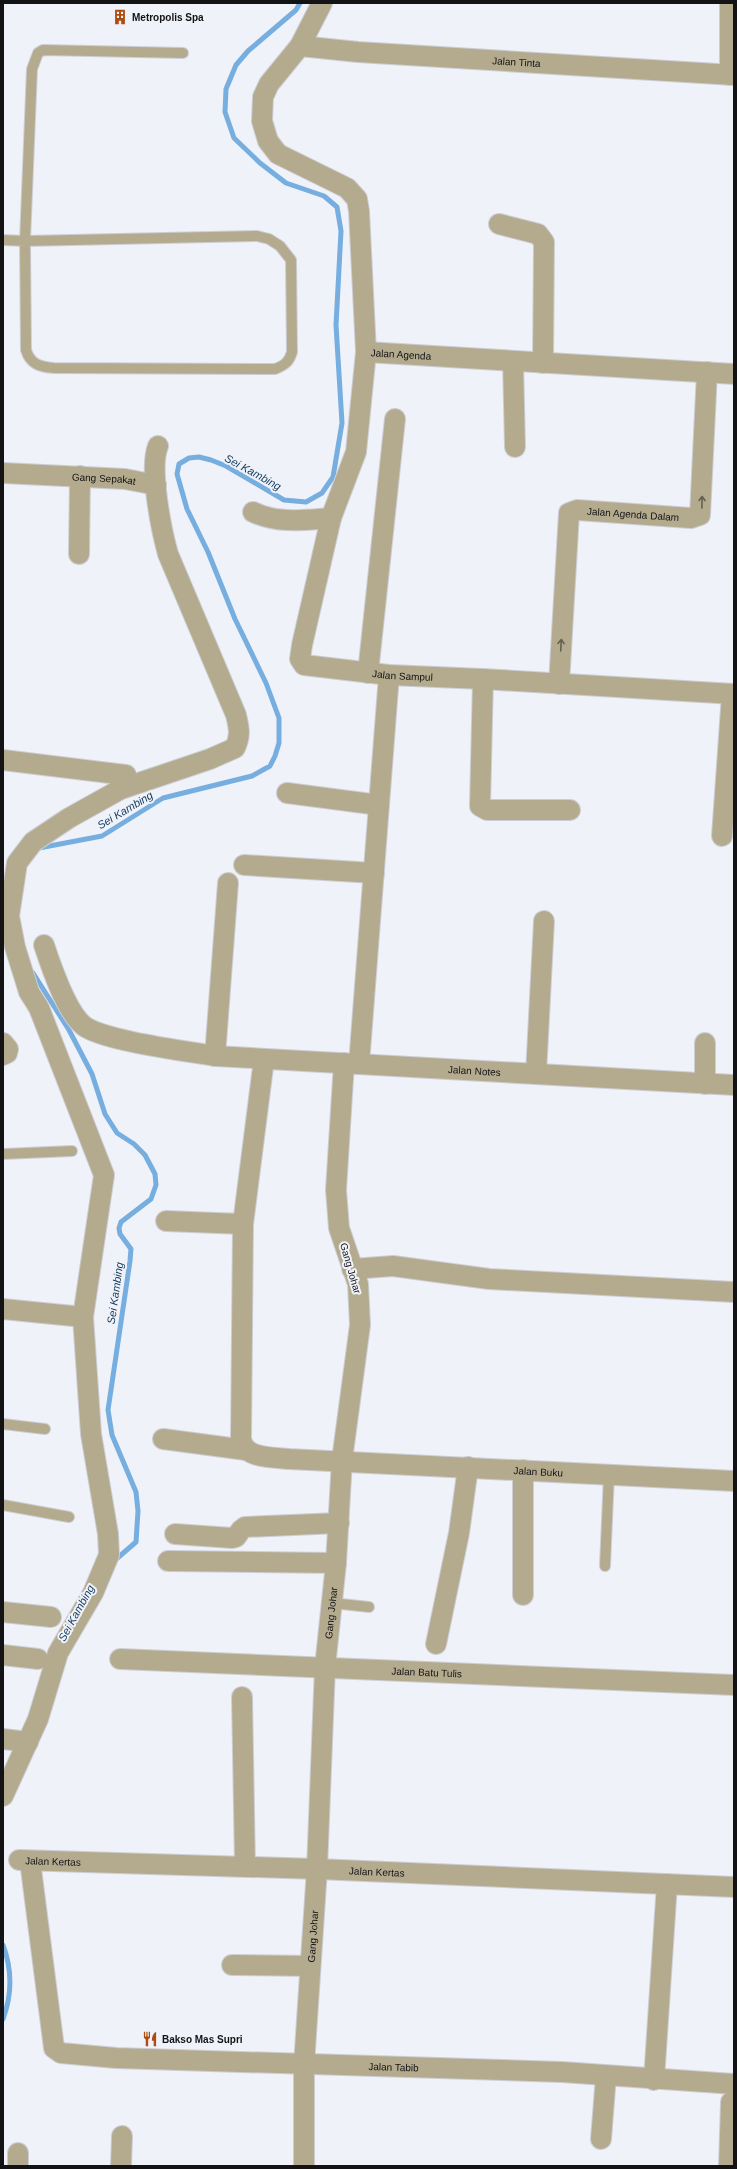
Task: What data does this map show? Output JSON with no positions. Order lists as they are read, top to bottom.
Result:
{
  "streets": {
    "street": [
      "Jalan Tinta",
      "Jalan Agenda",
      "Gang Sepakat",
      "Jalan Agenda Dalam",
      "Jalan Sampul",
      "Jalan Notes",
      "Gang Johar",
      "Jalan Buku",
      "Jalan Batu Tulis",
      "Jalan Kertas",
      "Jalan Tabib"
    ]
  },
  "crossings": [
    ["Jalan Tinta", "Jalan Agenda"],
    ["Jalan Agenda", "Jalan Agenda Dalam"],
    ["Jalan Agenda Dalam", "Jalan Sampul"],
    ["Jalan Sampul", "Gang Johar"],
    ["Jalan Notes", "Gang Johar"],
    ["Gang Johar", "Jalan Buku"],
    ["Gang Johar", "Jalan Batu Tulis"],
    ["Gang Johar", "Jalan Kertas"],
    ["Gang Johar", "Jalan Tabib"],
    ["Jalan Kertas", "Jalan Tabib"]
  ],
  "water": ["Sei Kambing"],
  "places": {
    "building": ["Metropolis Spa"],
    "restaurant": ["Bakso Mas Supri"]
  }
}
